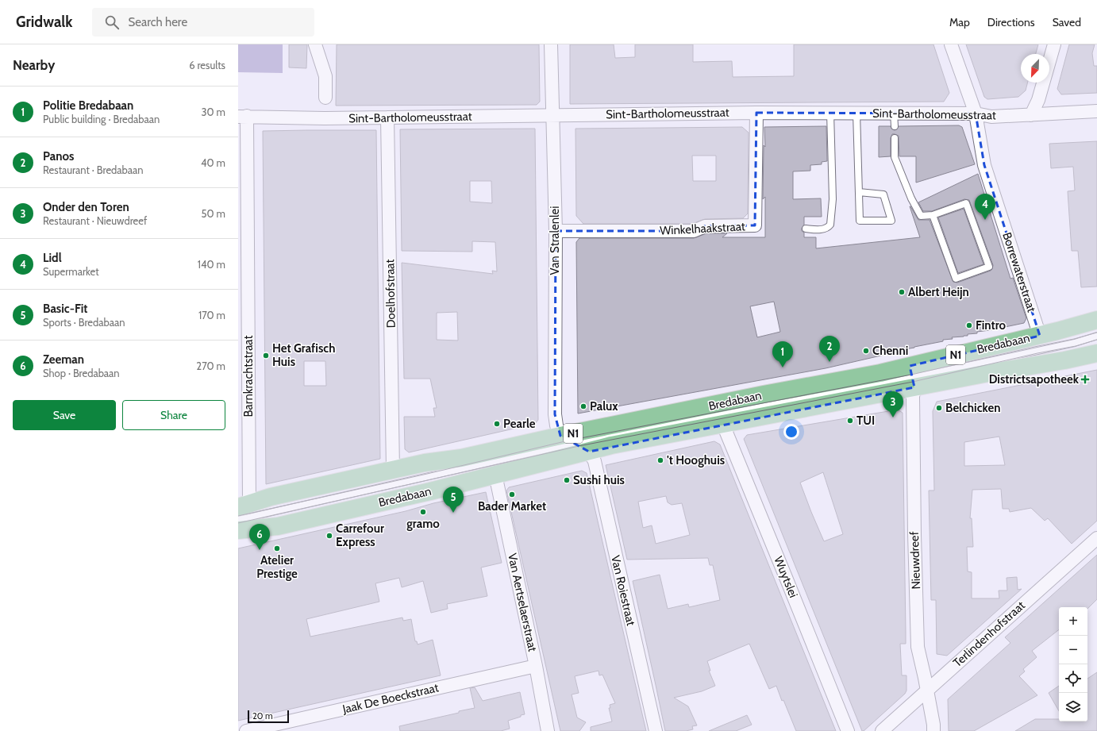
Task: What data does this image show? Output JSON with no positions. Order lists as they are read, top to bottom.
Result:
{
  "streets": {
    "main road": ["Bredabaan", "N1"],
    "street": [
      "Sint-Bartholomeusstraat",
      "Winkelhaakstraat",
      "Van Stralenlei",
      "Borrewaterstraat",
      "Doelhofstraat",
      "Barnkrachtstraat",
      "Nieuwdreef",
      "Wuytslei",
      "Van Roiestraat",
      "Van Aertselaerstraat",
      "Terlindenhofstraat",
      "Jaak De Boeckstraat"
    ]
  },
  "crossings": [
    ["Sint-Bartholomeusstraat", "Winkelhaakstraat"],
    ["Sint-Bartholomeusstraat", "Van Stralenlei"],
    ["Sint-Bartholomeusstraat", "Borrewaterstraat"],
    ["Sint-Bartholomeusstraat", "Doelhofstraat"],
    ["Sint-Bartholomeusstraat", "Barnkrachtstraat"],
    ["Winkelhaakstraat", "Van Stralenlei"],
    ["Van Stralenlei", "Bredabaan"],
    ["Borrewaterstraat", "Bredabaan"],
    ["Doelhofstraat", "Bredabaan"],
    ["Bredabaan", "Barnkrachtstraat"],
    ["Bredabaan", "Nieuwdreef"],
    ["Bredabaan", "Wuytslei"],
    ["Bredabaan", "Van Roiestraat"],
    ["Bredabaan", "Van Aertselaerstraat"],
    ["Nieuwdreef", "Terlindenhofstraat"],
    ["Van Aertselaerstraat", "Jaak De Boeckstraat"]
  ],
  "places": {
    "other": [
      "Albert Heijn",
      "Fintro",
      "Chenni",
      "Het Grafisch Huis",
      "Palux",
      "Belchicken",
      "TUI",
      "Pearle",
      "'t Hooghuis",
      "Sushi huis",
      "Bader Market",
      "gramo",
      "Carrefour Express",
      "Atelier Prestige"
    ],
    "health": ["Districtsapotheek"]
  },
  "scale_bar": "20 m",
  "north": "bottom left",
  "page": {
    "header": "Gridwalk",
    "search": "Search here",
    "nav": ["Map", "Directions", "Saved"],
    "heading": ["Nearby", "6 results"],
    "list": [
      {
        "mark": "1",
        "name": "Politie Bredabaan",
        "note": "Public building · Bredabaan",
        "value": "30 m"
      },
      {
        "mark": "2",
        "name": "Panos",
        "note": "Restaurant · Bredabaan",
        "value": "40 m"
      },
      {
        "mark": "3",
        "name": "Onder den Toren",
        "note": "Restaurant · Nieuwdreef",
        "value": "50 m"
      },
      {
        "mark": "4",
        "name": "Lidl",
        "note": "Supermarket",
        "value": "140 m"
      },
      {
        "mark": "5",
        "name": "Basic-Fit",
        "note": "Sports · Bredabaan",
        "value": "170 m"
      },
      {
        "mark": "6",
        "name": "Zeeman",
        "note": "Shop · Bredabaan",
        "value": "270 m"
      }
    ],
    "pins": [
      "4",
      "2",
      "1",
      "3",
      "5",
      "6"
    ],
    "buttons": ["Save", "Share"],
    "map_buttons": ["+", "−"],
    "scale": "20 m"
  }
}
